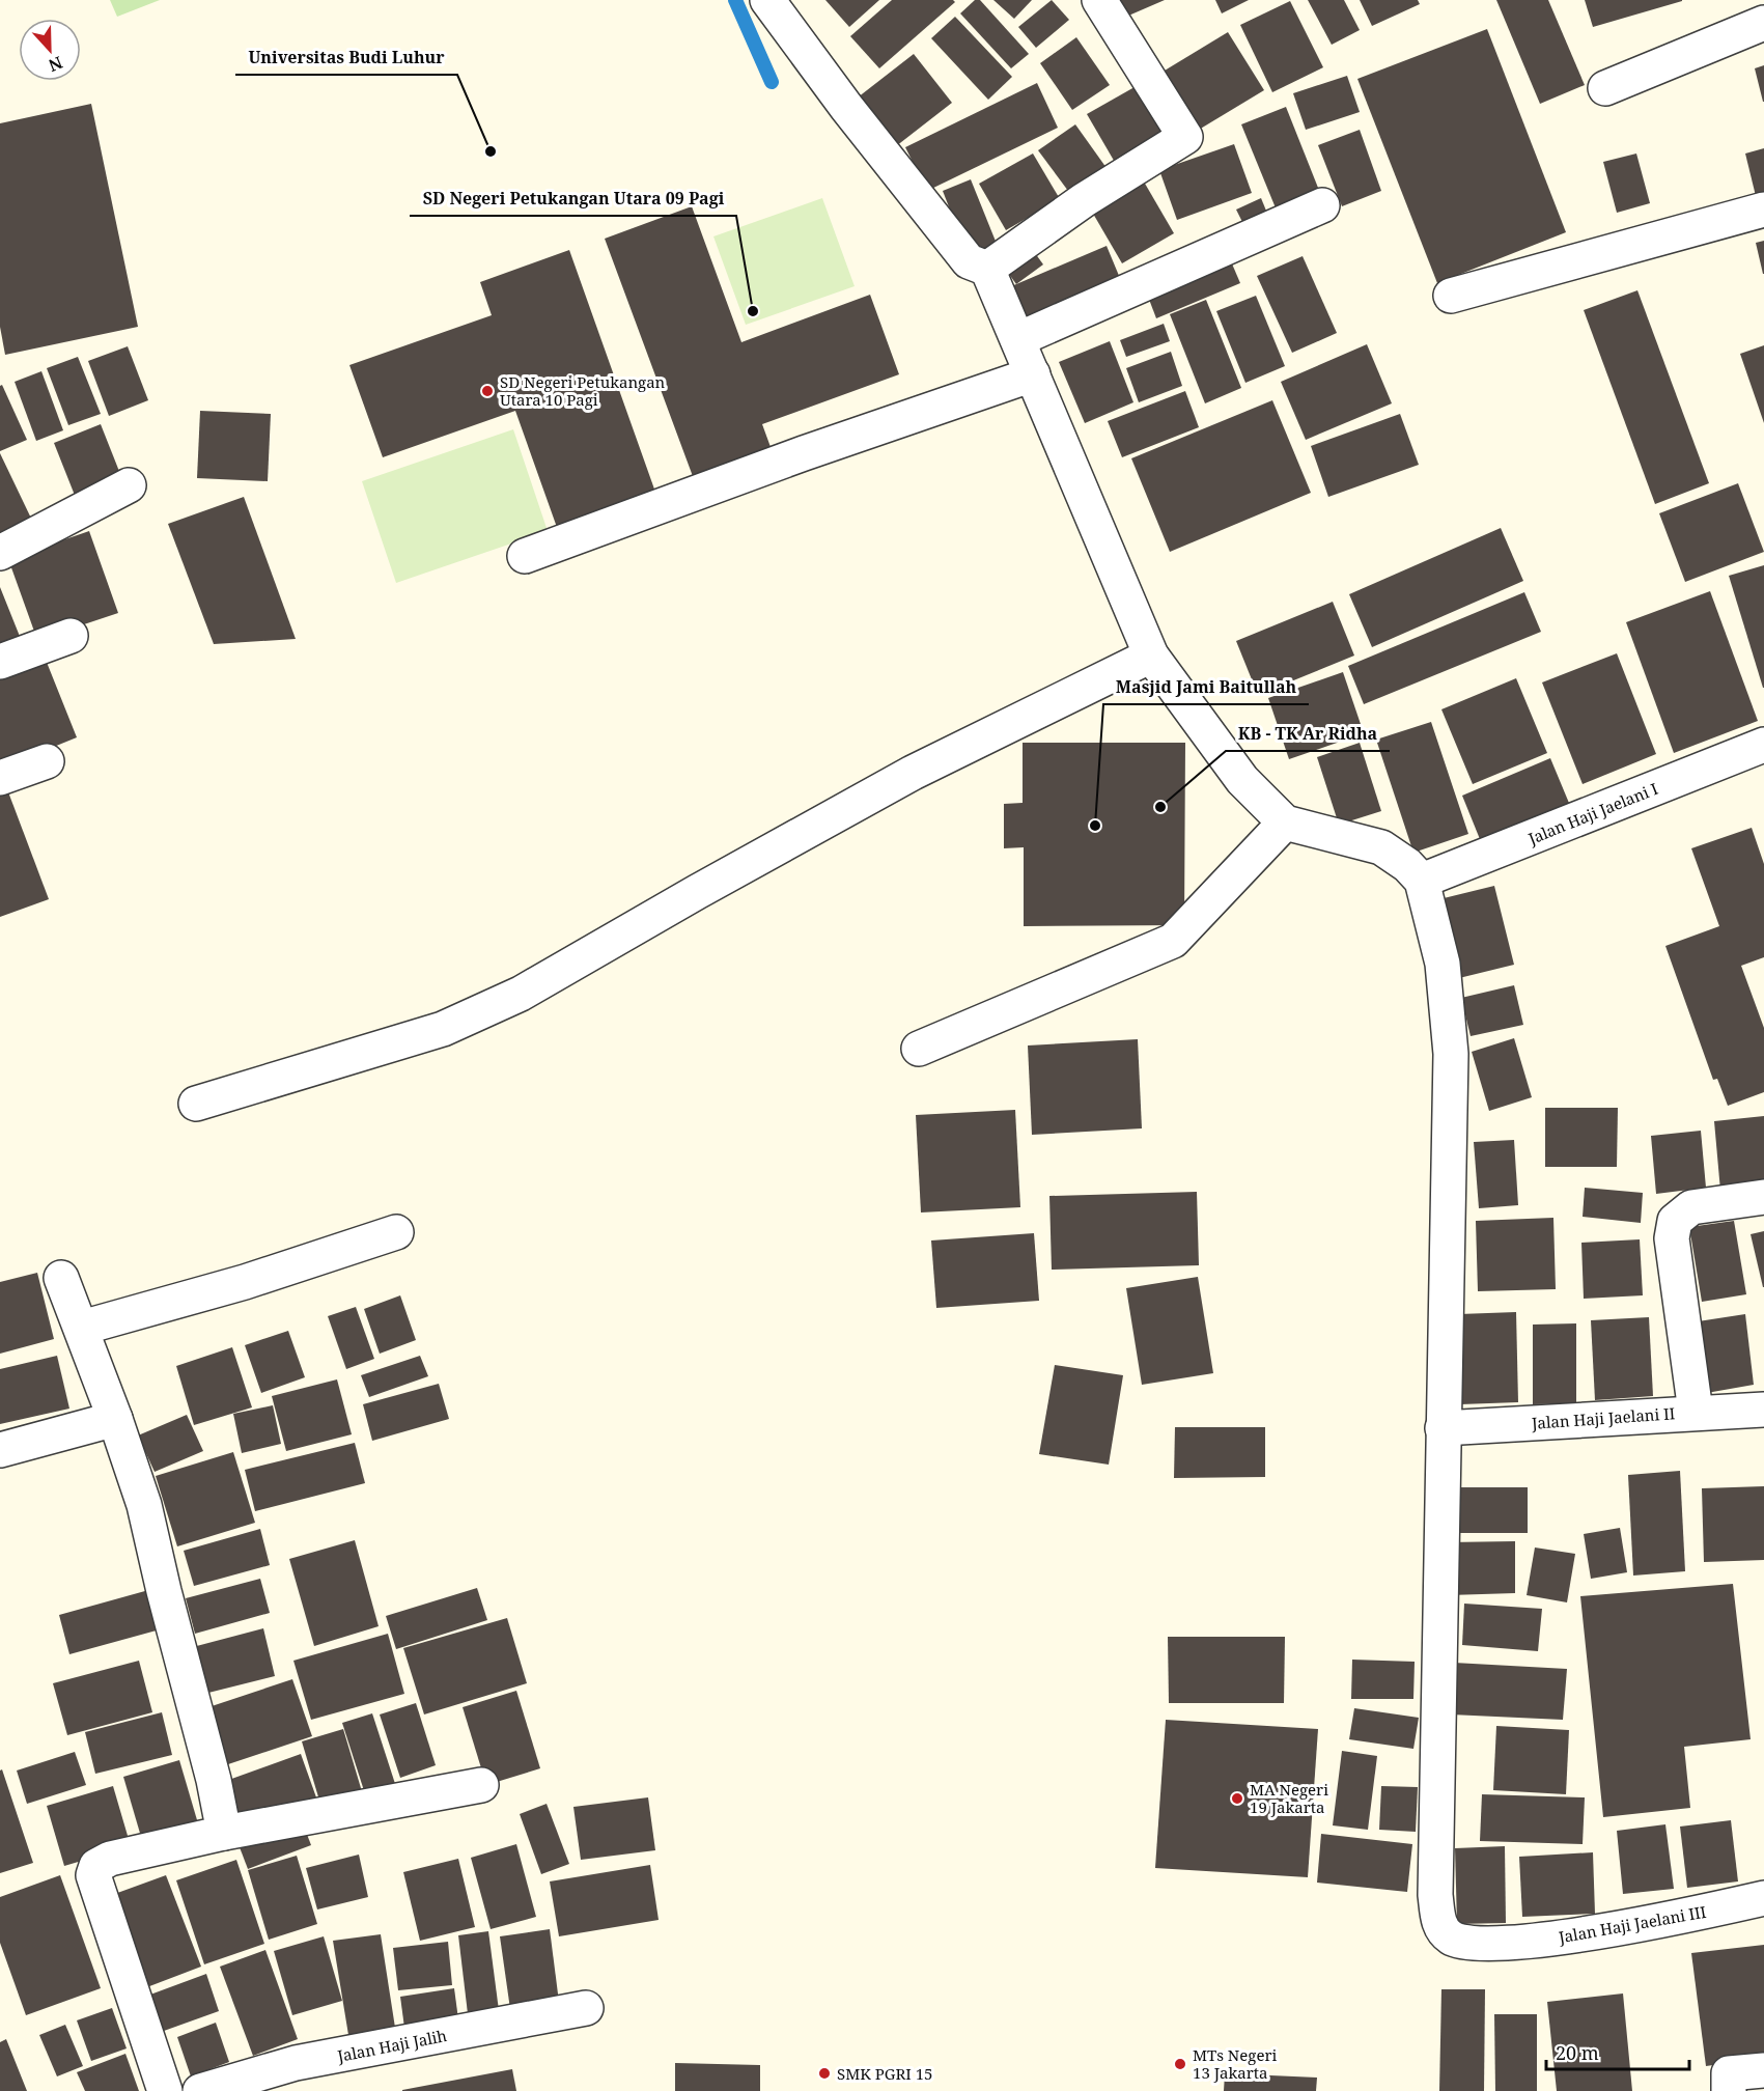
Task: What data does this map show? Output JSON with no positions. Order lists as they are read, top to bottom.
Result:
{
  "streets": {
    "street": [
      "Jalan Haji Jaelani I",
      "Jalan Haji Jaelani II",
      "Jalan Haji Jaelani III",
      "Jalan Haji Jalih"
    ]
  },
  "crossings": [
    ["Jalan Haji Jaelani II", "Jalan Haji Jaelani III"]
  ],
  "places": [
    "Universitas Budi Luhur",
    "SD Negeri Petukangan Utara 09 Pagi",
    "SD Negeri Petukangan Utara 10 Pagi",
    "KB - TK Ar Ridha",
    "Masjid Jami Baitullah",
    "MA Negeri 19 Jakarta",
    "MTs Negeri 13 Jakarta",
    "SMK PGRI 15"
  ],
  "scale_bar": "20 m",
  "north": "bottom"
}
